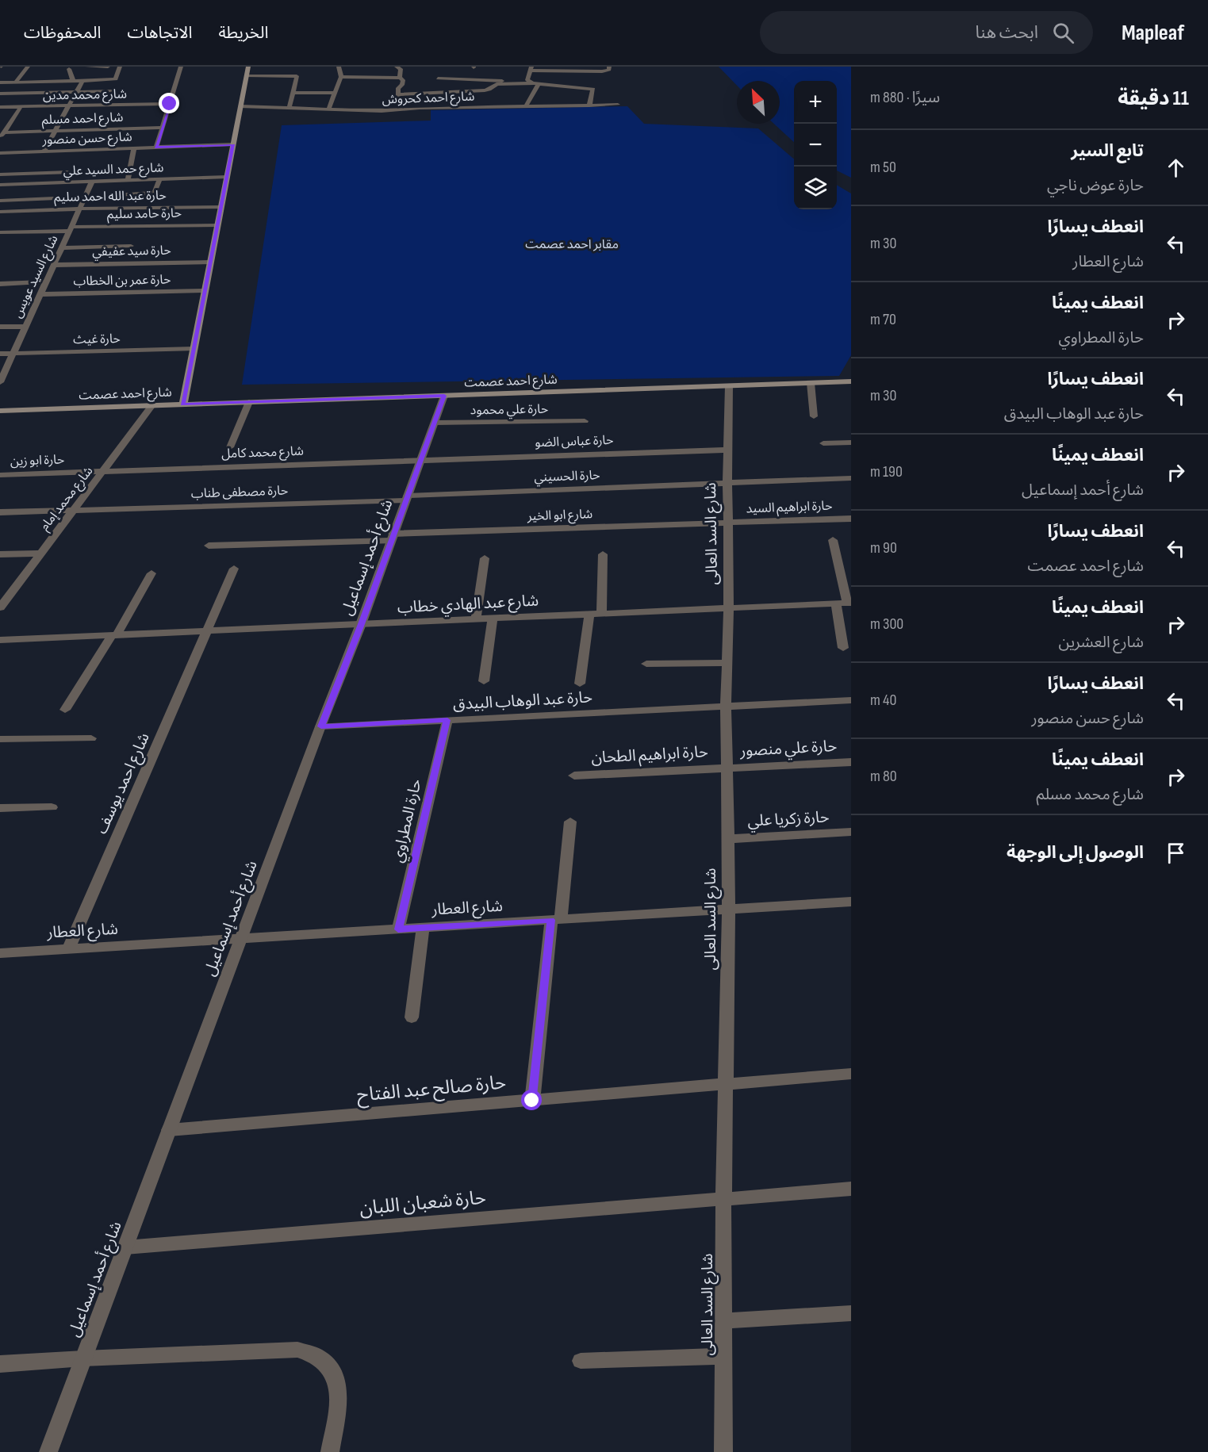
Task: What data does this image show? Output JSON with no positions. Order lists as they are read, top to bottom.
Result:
{
  "streets": {
    "main road": ["شارع احمد عصمت"],
    "street": [
      "شارع محمد مدين",
      "شارع احمد كحروش",
      "شارع احمد مسلم",
      "شارع حسن منصور",
      "شارع حمد السيد علي",
      "حارة عبد الله احمد سليم",
      "حارة حامد سليم",
      "حارة سيد عفيفي",
      "شارع السيد عويس",
      "حارة عمر بن الخطاب",
      "حارة غيث",
      "حارة علي محمود",
      "حارة عباس الضو",
      "شارع محمد كامل",
      "حارة ابو زين",
      "حارة الحسيني",
      "حارة مصطفى طناب",
      "شارع محمد إمام",
      "حارة ابراهيم السيد",
      "شارع ابو الخير",
      "شارع السد العالى",
      "شارع أحمد إسماعيل",
      "شارع عبد الهادي خطاب",
      "حارة عبد الوهاب البيدق",
      "حارة علي منصور",
      "حارة ابراهيم الطحان",
      "شارع احمد يوسف",
      "حارة زكريا علي",
      "حارة المطراوي",
      "شارع العطار",
      "حارة صالح عبد الفتاح",
      "حارة شعبان اللبان"
    ]
  },
  "crossings": [
    ["شارع حمد السيد علي", "شارع السيد عويس"],
    ["حارة عبد الله احمد سليم", "شارع السيد عويس"],
    ["حارة حامد سليم", "شارع السيد عويس"],
    ["حارة سيد عفيفي", "شارع السيد عويس"],
    ["شارع السيد عويس", "حارة عمر بن الخطاب"],
    ["شارع السيد عويس", "حارة غيث"],
    ["شارع احمد عصمت", "شارع محمد إمام"],
    ["شارع احمد عصمت", "شارع السد العالى"],
    ["شارع احمد عصمت", "شارع أحمد إسماعيل"],
    ["حارة علي محمود", "شارع أحمد إسماعيل"],
    ["حارة عباس الضو", "شارع محمد كامل"],
    ["حارة عباس الضو", "شارع السد العالى"],
    ["حارة عباس الضو", "شارع أحمد إسماعيل"],
    ["شارع محمد كامل", "حارة ابو زين"],
    ["شارع محمد كامل", "شارع محمد إمام"],
    ["شارع محمد كامل", "شارع أحمد إسماعيل"],
    ["حارة ابو زين", "شارع محمد إمام"],
    ["حارة الحسيني", "حارة مصطفى طناب"],
    ["حارة الحسيني", "شارع السد العالى"],
    ["حارة الحسيني", "شارع أحمد إسماعيل"],
    ["حارة مصطفى طناب", "شارع محمد إمام"],
    ["حارة مصطفى طناب", "شارع أحمد إسماعيل"],
    ["حارة ابراهيم السيد", "شارع ابو الخير"],
    ["حارة ابراهيم السيد", "شارع السد العالى"],
    ["شارع ابو الخير", "شارع السد العالى"],
    ["شارع ابو الخير", "شارع أحمد إسماعيل"],
    ["شارع السد العالى", "شارع عبد الهادي خطاب"],
    ["شارع السد العالى", "حارة عبد الوهاب البيدق"],
    ["شارع السد العالى", "حارة علي منصور"],
    ["شارع السد العالى", "حارة ابراهيم الطحان"],
    ["شارع السد العالى", "حارة زكريا علي"],
    ["شارع السد العالى", "شارع العطار"],
    ["شارع السد العالى", "حارة صالح عبد الفتاح"],
    ["شارع السد العالى", "حارة شعبان اللبان"],
    ["شارع أحمد إسماعيل", "شارع عبد الهادي خطاب"],
    ["شارع أحمد إسماعيل", "حارة عبد الوهاب البيدق"],
    ["شارع أحمد إسماعيل", "شارع العطار"],
    ["شارع أحمد إسماعيل", "حارة صالح عبد الفتاح"],
    ["شارع أحمد إسماعيل", "حارة شعبان اللبان"],
    ["شارع عبد الهادي خطاب", "شارع احمد يوسف"],
    ["حارة عبد الوهاب البيدق", "حارة المطراوي"],
    ["حارة علي منصور", "حارة ابراهيم الطحان"],
    ["شارع احمد يوسف", "شارع العطار"],
    ["حارة المطراوي", "شارع العطار"]
  ],
  "parks": ["مقابر احمد عصمت"],
  "north": "top left",
  "page": {
    "header": "Mapleaf",
    "search": "ابحث هنا",
    "nav": ["الخريطة", "الاتجاهات", "المحفوظات"],
    "heading": ["11 دقيقة", "سيرًا · 880 m"],
    "map_buttons": ["+", "−"],
    "list": [
      ["تابع السير", "حارة عوض ناجي", "50 m"],
      ["انعطف يسارًا", "شارع العطار", "30 m"],
      ["انعطف يمينًا", "حارة المطراوي", "70 m"],
      ["انعطف يسارًا", "حارة عبد الوهاب البيدق", "30 m"],
      ["انعطف يمينًا", "شارع أحمد إسماعيل", "190 m"],
      ["انعطف يسارًا", "شارع احمد عصمت", "90 m"],
      ["انعطف يمينًا", "شارع العشرين", "300 m"],
      ["انعطف يسارًا", "شارع حسن منصور", "40 m"],
      ["انعطف يمينًا", "شارع محمد مسلم", "80 m"],
      "الوصول إلى الوجهة"
    ]
  }
}
